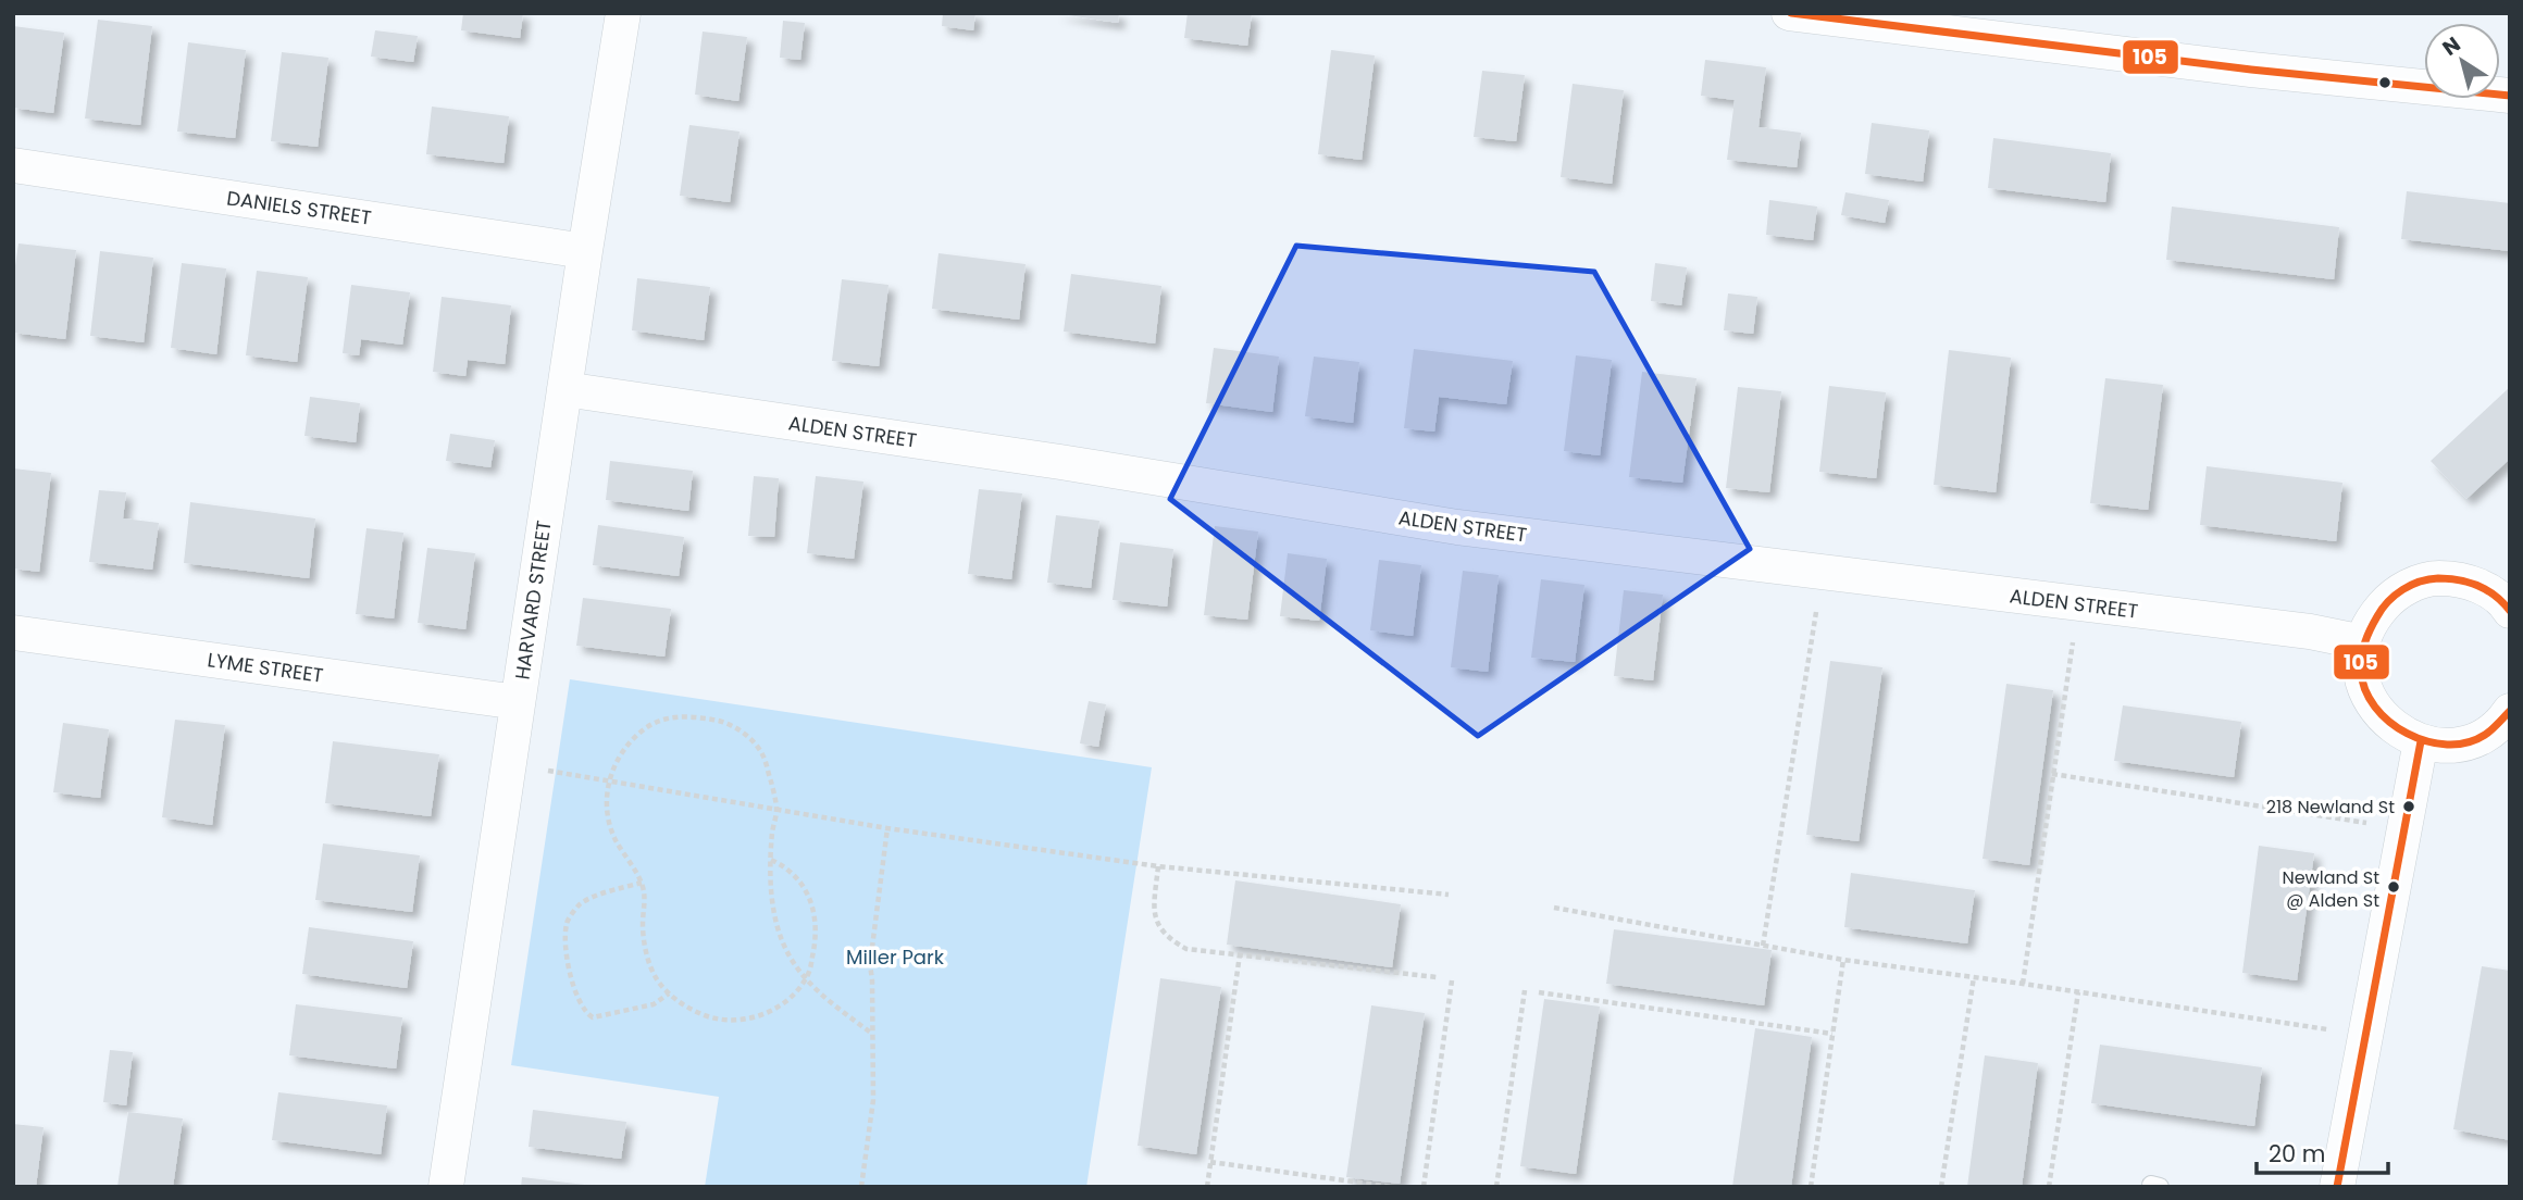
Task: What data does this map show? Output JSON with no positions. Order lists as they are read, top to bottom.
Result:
{
  "streets": {
    "street": [
      "DANIELS STREET",
      "ALDEN STREET",
      "HARVARD STREET",
      "LYME STREET"
    ]
  },
  "crossings": [
    ["DANIELS STREET", "HARVARD STREET"],
    ["ALDEN STREET", "HARVARD STREET"],
    ["HARVARD STREET", "LYME STREET"]
  ],
  "parks": ["Miller Park"],
  "places": ["218 Newland St", "Newland St @ Alden St"],
  "lines": ["transit line 105"],
  "scale_bar": "20 m",
  "north": "top left"
}
